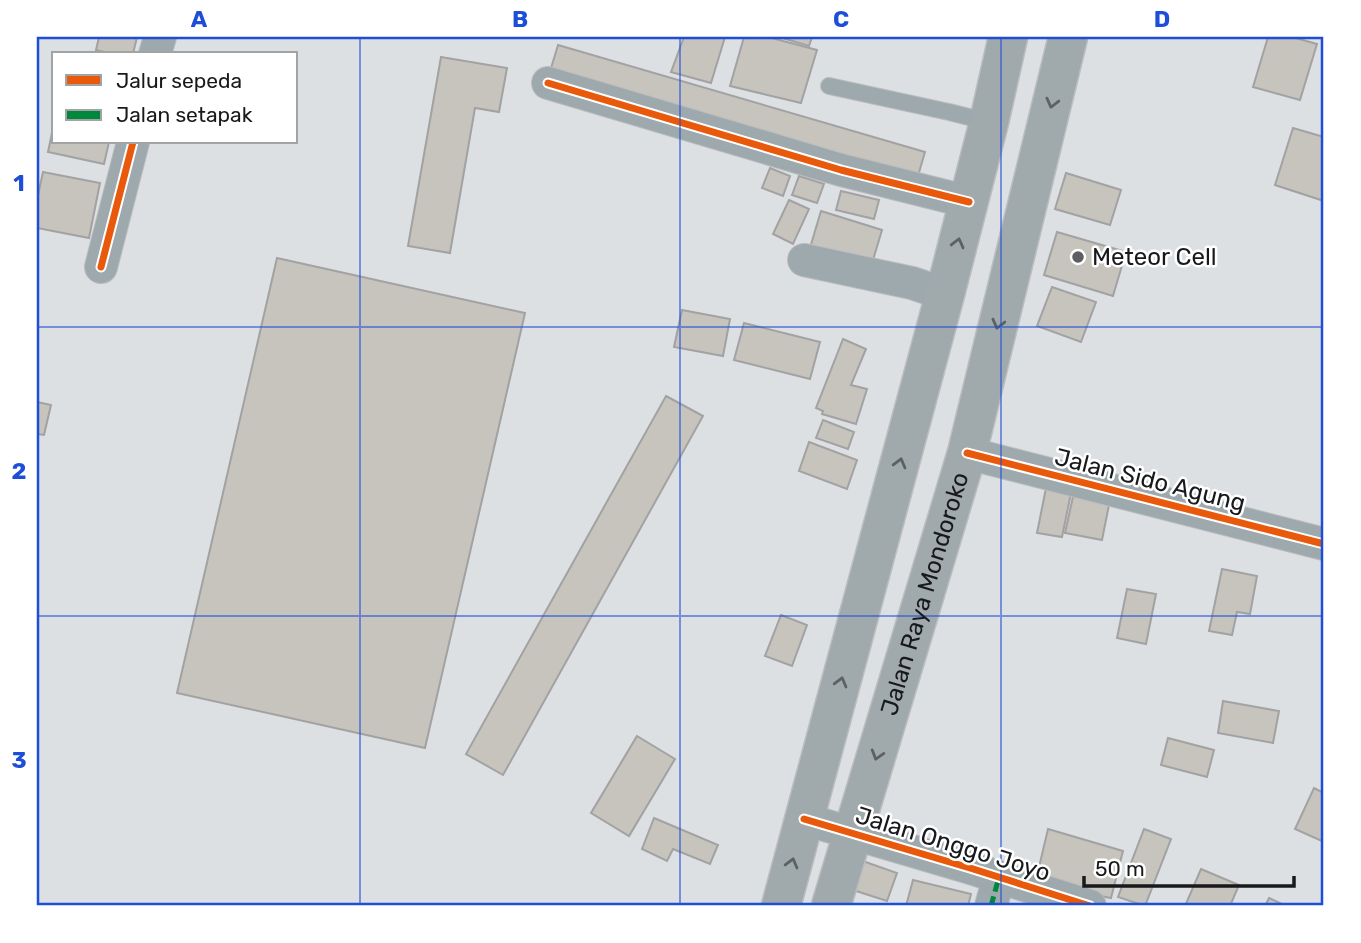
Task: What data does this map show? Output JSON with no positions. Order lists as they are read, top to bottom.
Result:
{
  "streets": {
    "highway": ["Jalan Raya Mondoroko"],
    "street": ["Jalan Sido Agung", "Jalan Onggo Joyo"]
  },
  "crossings": [
    ["Jalan Sido Agung", "Jalan Raya Mondoroko"],
    ["Jalan Raya Mondoroko", "Jalan Onggo Joyo"]
  ],
  "places": ["Meteor Cell"],
  "legend": ["Jalur sepeda", "Jalan setapak"],
  "scale_bar": "50 m",
  "grid": {
    "columns": [
      "A",
      "B",
      "C",
      "D"
    ],
    "rows": ["1", "2", "3"]
  }
}
